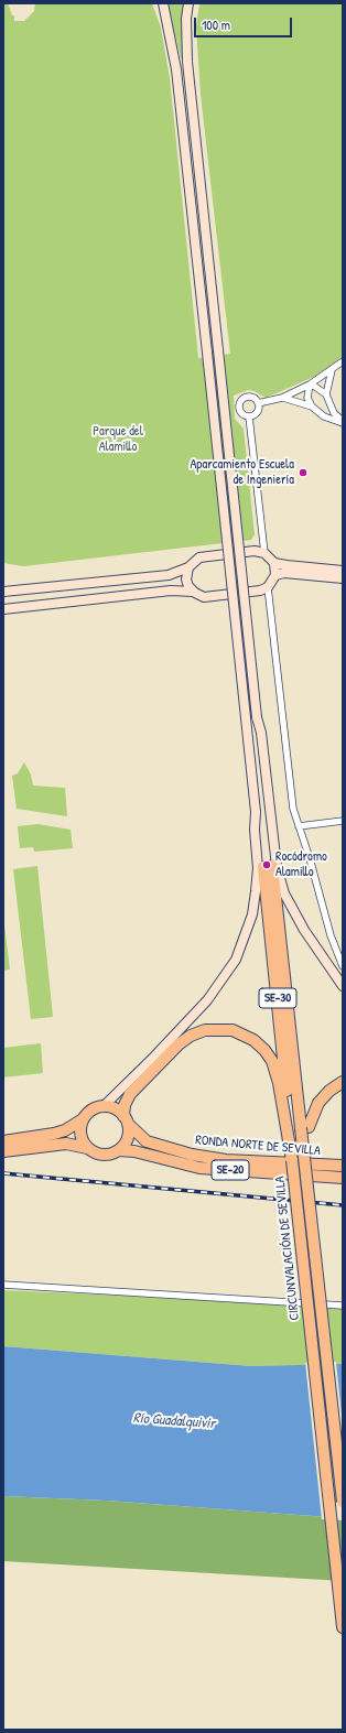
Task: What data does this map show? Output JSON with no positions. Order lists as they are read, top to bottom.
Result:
{
  "streets": {
    "highway": [
      "SE-30",
      "RONDA NORTE DE SEVILLA",
      "SE-20",
      "CIRCUNVALACIÓN DE SEVILLA"
    ]
  },
  "water": ["Río Guadalquivir"],
  "parks": ["Parque del Alamillo"],
  "places": ["Aparcamiento Escuela de Ingeniería", "Rocódromo Alamillo"],
  "scale_bar": "100 m"
}
